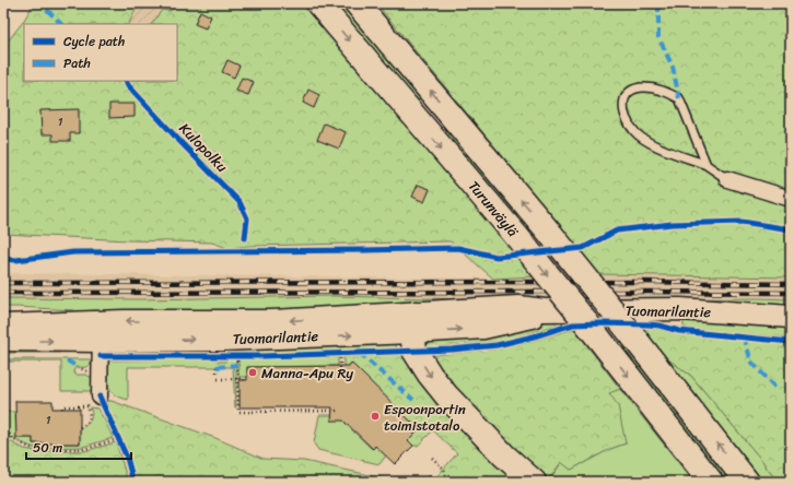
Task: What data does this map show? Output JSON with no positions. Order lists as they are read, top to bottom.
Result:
{
  "streets": {
    "highway": ["Turunväylä"],
    "main road": ["Tuomarilantie"],
    "cycle path": ["Kulopolku"]
  },
  "places": ["Manna-Apu Ry", "Espoonportin toimistotalo"],
  "house_numbers": ["1", "1"],
  "legend": ["Cycle path", "Path"],
  "scale_bar": "50 m"
}
